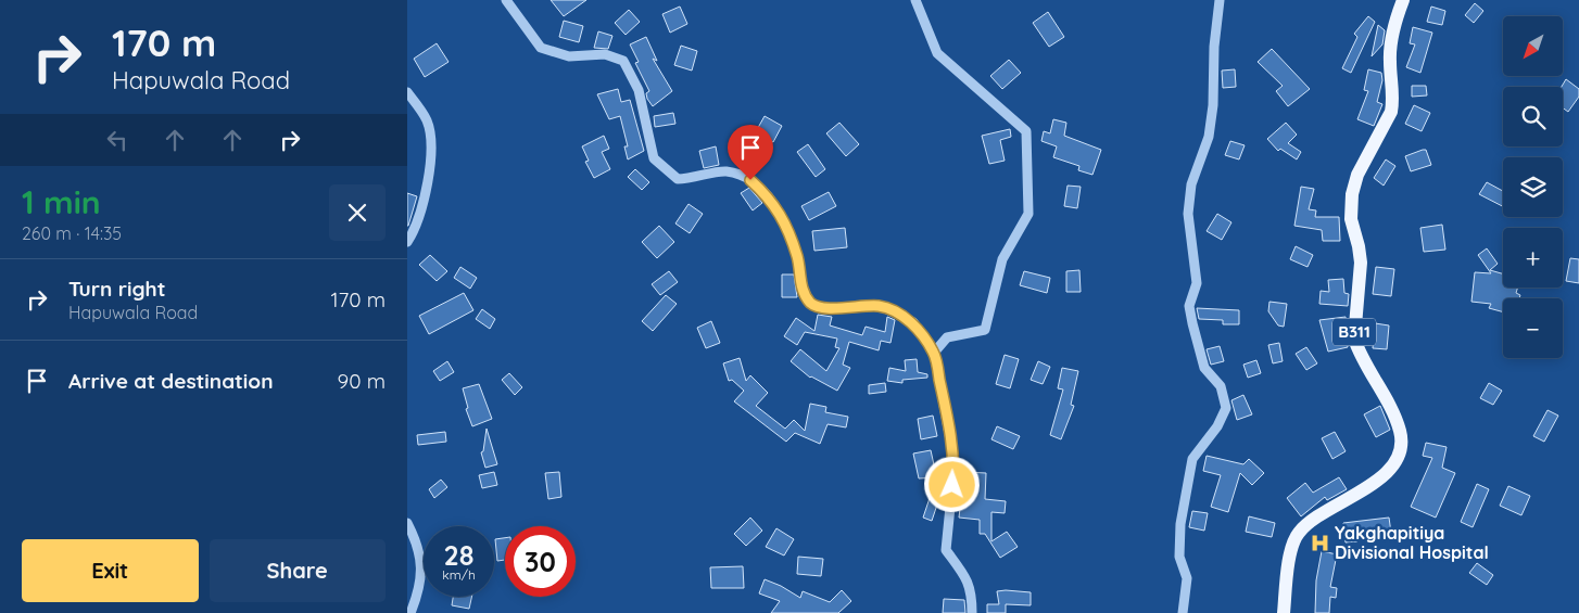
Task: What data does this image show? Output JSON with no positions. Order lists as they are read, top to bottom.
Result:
{
  "streets": {
    "main road": ["B311"]
  },
  "places": {
    "hospital": ["Yakghapitiya Divisional Hospital"]
  },
  "north": "bottom left",
  "page": {
    "turn": ["170 m", "Hapuwala Road"],
    "map_buttons": ["+", "−"],
    "heading": ["1 min", "260 m · 14:35"],
    "list": [
      {
        "name": "Turn right",
        "note": "Hapuwala Road",
        "value": "170 m"
      },
      {
        "name": "Arrive at destination",
        "value": "90 m"
      }
    ],
    "speed": "28 km/h",
    "limit": "30",
    "buttons": ["Exit", "Share"]
  }
}
